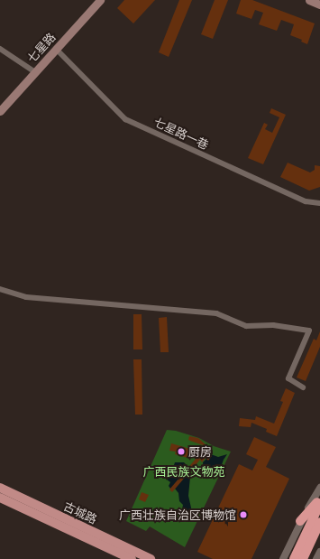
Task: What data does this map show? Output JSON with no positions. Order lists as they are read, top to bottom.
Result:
{
  "streets": {
    "main road": ["七星路", "古城路"],
    "street": ["七星路一巷"]
  },
  "crossings": [
    ["七星路", "七星路一巷"]
  ],
  "parks": ["广西民族文物苑"],
  "places": ["厨房", "广西壮族自治区博物馆"]
}
